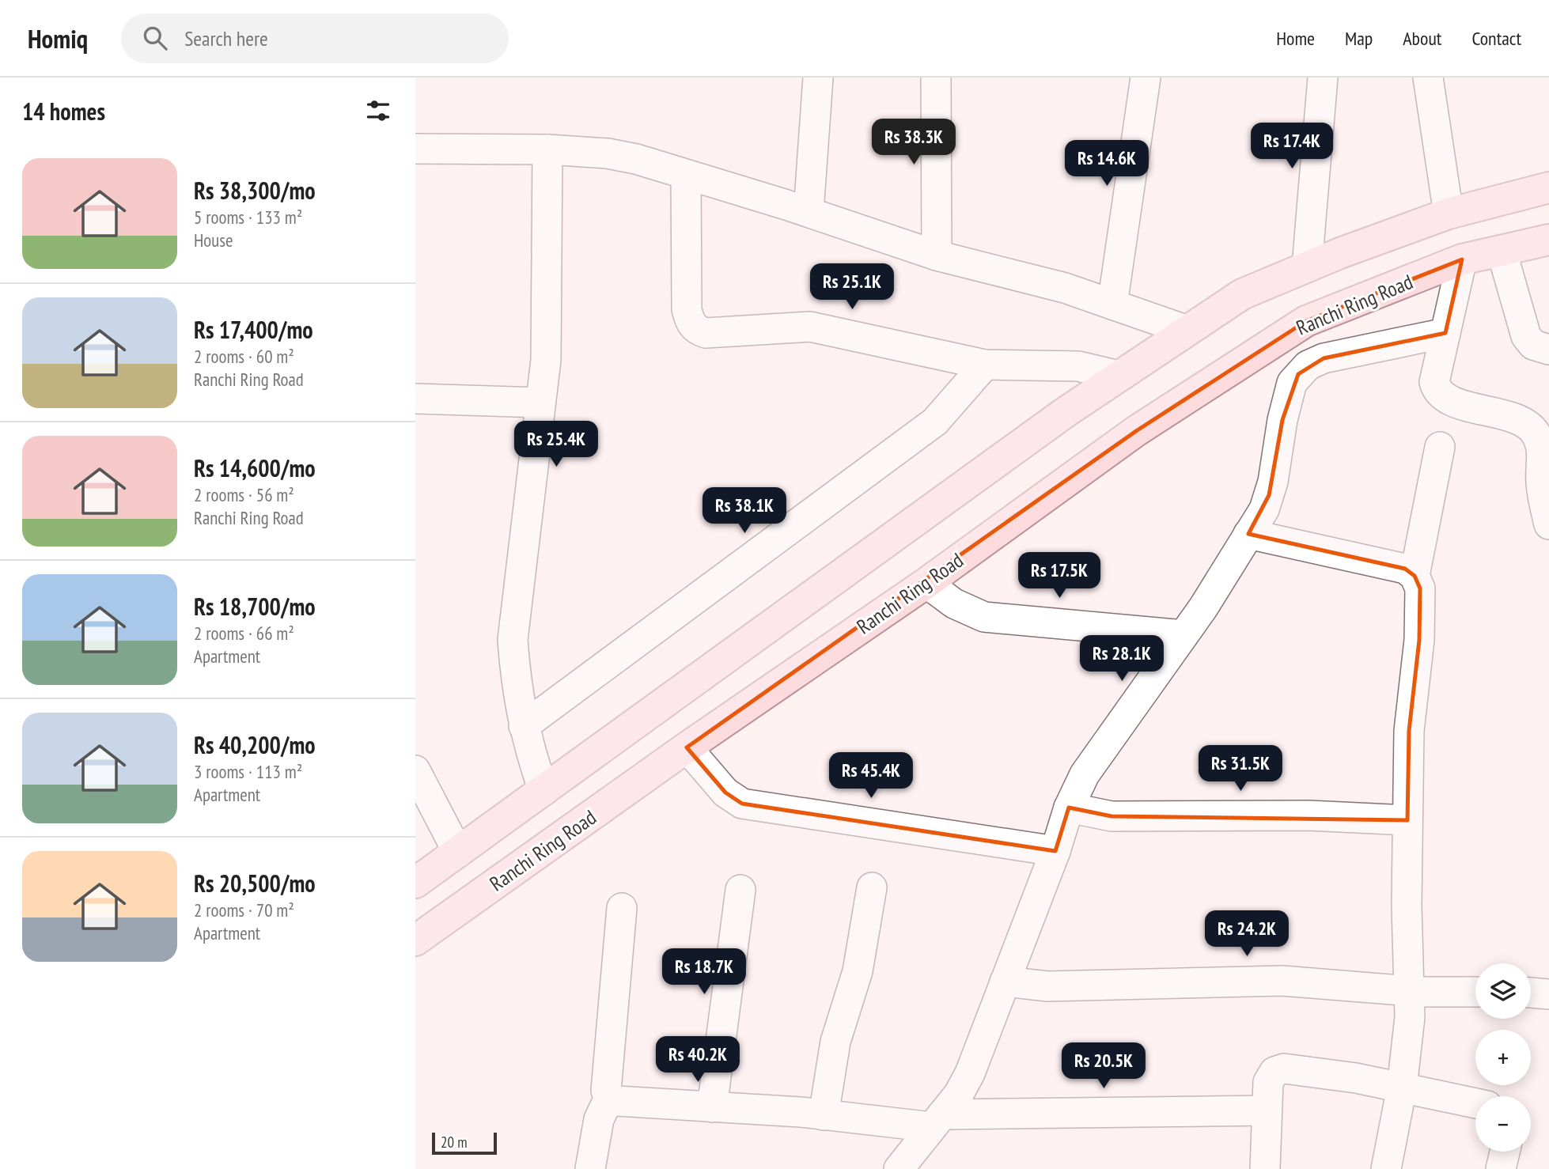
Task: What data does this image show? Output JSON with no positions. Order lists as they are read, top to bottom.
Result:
{
  "streets": {
    "main road": ["Ranchi Ring Road"]
  },
  "scale_bar": "20 m",
  "page": {
    "header": "Homiq",
    "search": "Search here",
    "nav": [
      "Home",
      "Map",
      "About",
      "Contact"
    ],
    "heading": "14 homes",
    "price": [
      "Rs 38.3K",
      "Rs 17.4K",
      "Rs 14.6K",
      "Rs 25.1K",
      "Rs 25.4K",
      "Rs 38.1K",
      "Rs 17.5K",
      "Rs 28.1K",
      "Rs 31.5K",
      "Rs 45.4K",
      "Rs 24.2K",
      "Rs 18.7K",
      "Rs 40.2K",
      "Rs 20.5K"
    ],
    "list": [
      {
        "name": "Rs 38,300/mo",
        "note": "5 rooms · 133 m² · House"
      },
      {
        "name": "Rs 17,400/mo",
        "note": "2 rooms · 60 m² · Ranchi Ring Road"
      },
      {
        "name": "Rs 14,600/mo",
        "note": "2 rooms · 56 m² · Ranchi Ring Road"
      },
      {
        "name": "Rs 18,700/mo",
        "note": "2 rooms · 66 m² · Apartment"
      },
      {
        "name": "Rs 40,200/mo",
        "note": "3 rooms · 113 m² · Apartment"
      },
      {
        "name": "Rs 20,500/mo",
        "note": "2 rooms · 70 m² · Apartment"
      }
    ],
    "map_buttons": ["+", "−"],
    "scale": "20 m"
  }
}
